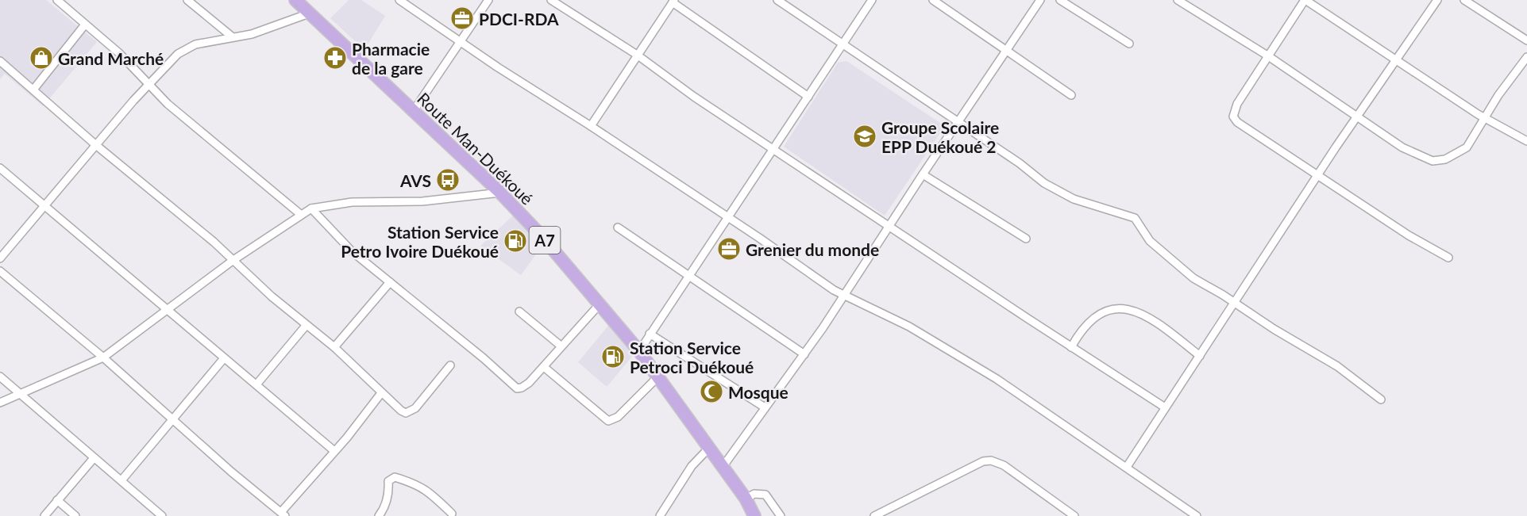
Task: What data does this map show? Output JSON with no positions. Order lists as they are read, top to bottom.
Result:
{
  "streets": {
    "main road": ["Route Man-Duékoué", "A7"]
  },
  "places": {
    "office": ["PDCI-RDA", "Grenier du monde"],
    "shop": ["Grand Marché"],
    "pharmacy": ["Pharmacie de la gare"],
    "school or university": ["Groupe Scolaire EPP Duékoué 2"],
    "bus stop": ["AVS"],
    "fuel station": ["Station Service Petro Ivoire Duékoué", "Station Service Petroci Duékoué"],
    "mosque": ["Mosque"]
  }
}
